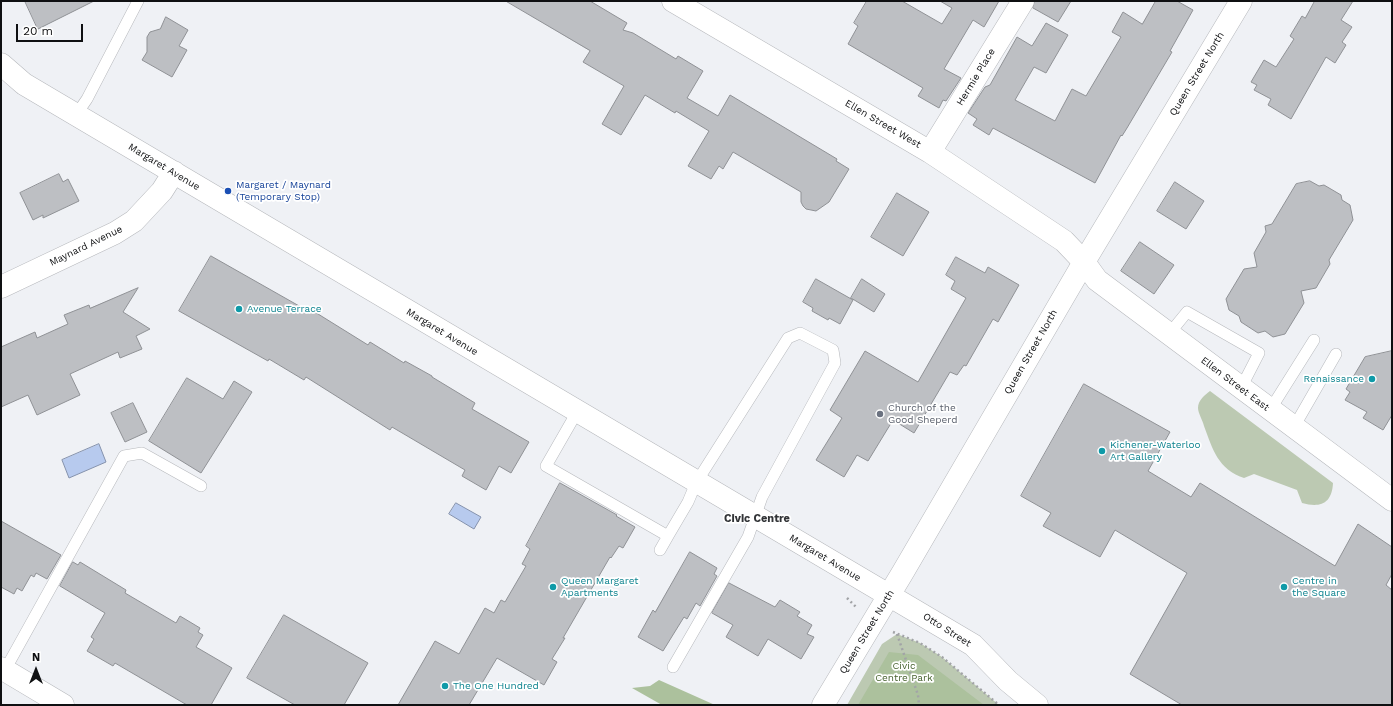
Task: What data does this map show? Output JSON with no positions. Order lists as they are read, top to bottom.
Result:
{
  "streets": {
    "street": [
      "Queen Street North",
      "Hermie Place",
      "Ellen Street West",
      "Margaret Avenue",
      "Maynard Avenue",
      "Ellen Street East",
      "Otto Street"
    ]
  },
  "crossings": [
    ["Queen Street North", "Ellen Street West"],
    ["Queen Street North", "Margaret Avenue"],
    ["Queen Street North", "Ellen Street East"],
    ["Queen Street North", "Otto Street"],
    ["Hermie Place", "Ellen Street West"],
    ["Ellen Street West", "Ellen Street East"],
    ["Margaret Avenue", "Maynard Avenue"],
    ["Margaret Avenue", "Otto Street"]
  ],
  "districts": ["Civic Centre"],
  "parks": ["Civic Centre Park"],
  "places": [
    "Margaret / Maynard (Temporary Stop)",
    "Avenue Terrace",
    "Renaissance",
    "Church of the Good Sheperd",
    "Kichener-Waterloo Art Gallery",
    "Queen Margaret Apartments",
    "Centre in the Square",
    "The One Hundred"
  ],
  "scale_bar": "20 m",
  "north": "top"
}
